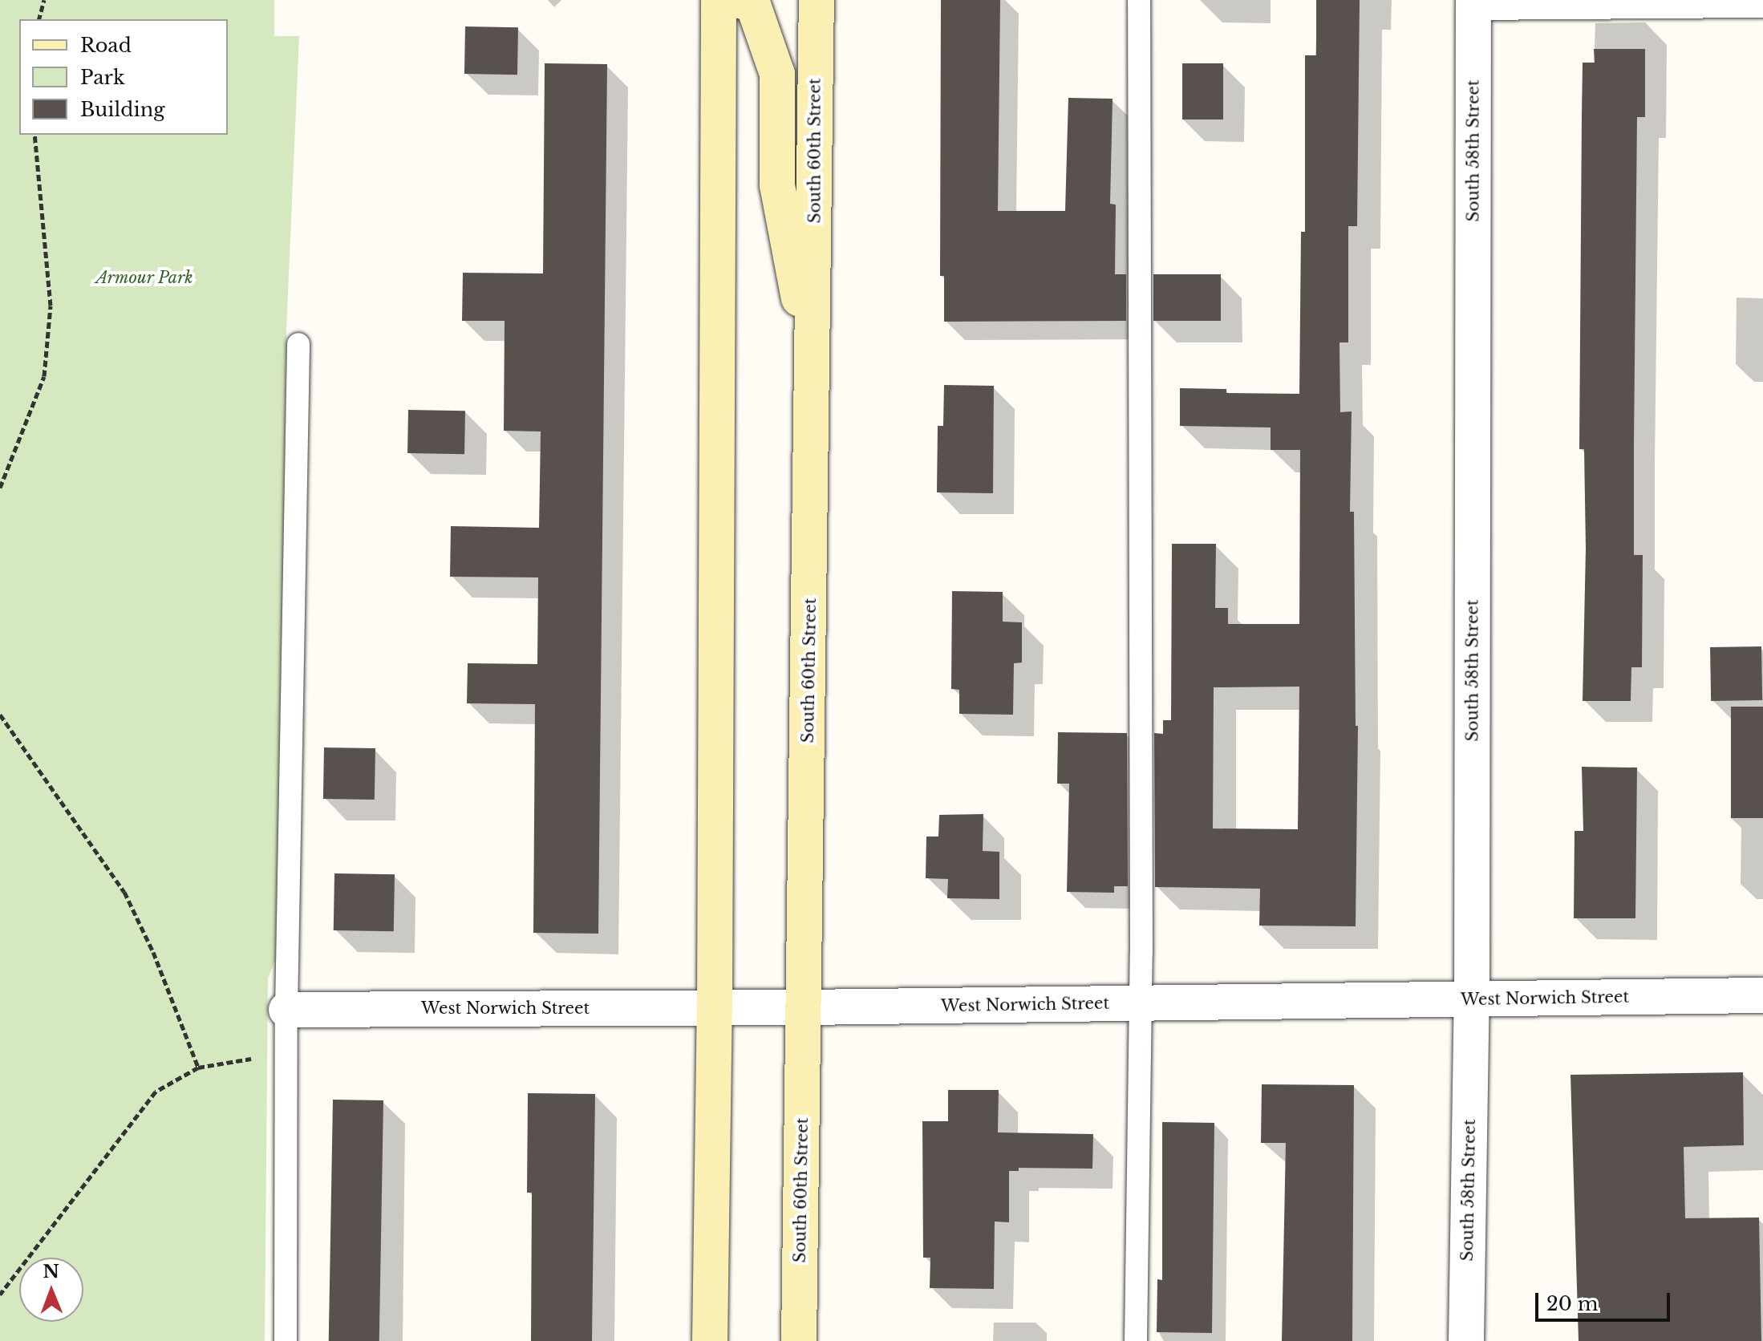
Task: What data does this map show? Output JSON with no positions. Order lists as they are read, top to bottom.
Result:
{
  "streets": {
    "main road": ["South 60th Street"],
    "street": ["South 58th Street", "West Norwich Street"]
  },
  "crossings": [
    ["South 60th Street", "West Norwich Street"],
    ["South 58th Street", "West Norwich Street"]
  ],
  "parks": ["Armour Park"],
  "legend": ["Road", "Park", "Building"],
  "scale_bar": "20 m",
  "north": "top"
}
